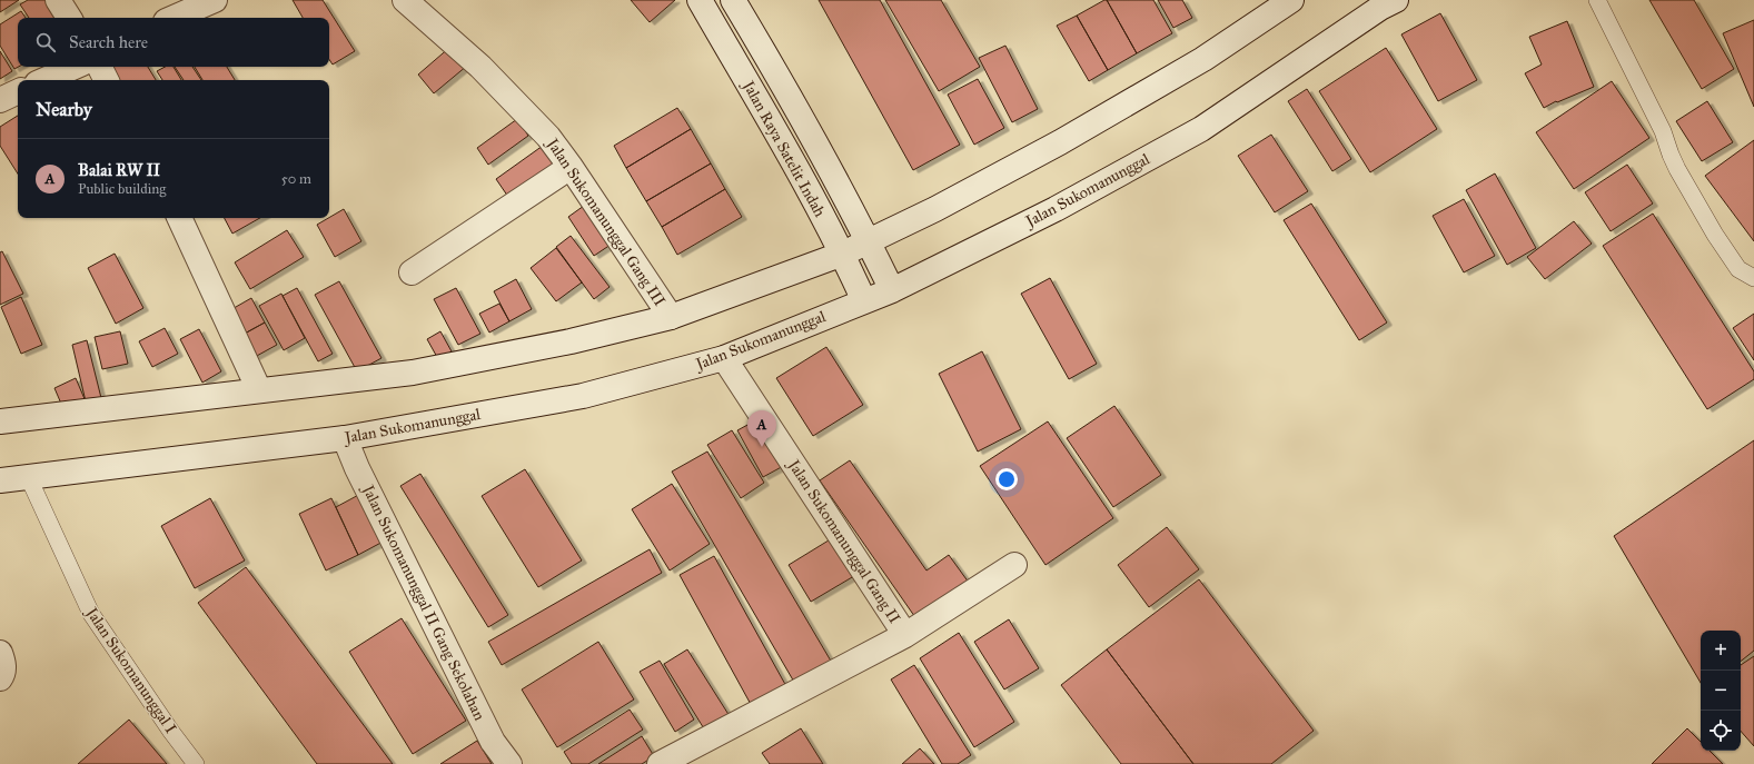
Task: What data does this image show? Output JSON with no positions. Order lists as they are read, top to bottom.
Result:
{
  "streets": {
    "main road": [
      "Jalan Raya Satelit Indah",
      "Jalan Sukomanunggal",
      "Jalan Sukomanunggal Gang III",
      "Jalan Sukomanunggal Gang II",
      "Jalan Sukomanunggal II Gang Sekolahan"
    ],
    "lane": ["Jalan Sukomanunggal I"]
  },
  "crossings": [
    ["Jalan Raya Satelit Indah", "Jalan Sukomanunggal"],
    ["Jalan Sukomanunggal", "Jalan Sukomanunggal Gang II"],
    ["Jalan Sukomanunggal", "Jalan Sukomanunggal II Gang Sekolahan"],
    ["Jalan Sukomanunggal", "Jalan Sukomanunggal I"]
  ],
  "page": {
    "search": "Search here",
    "heading": "Nearby",
    "list": [
      {
        "mark": "A",
        "name": "Balai RW II",
        "note": "Public building",
        "value": "50 m"
      }
    ],
    "pins": "A",
    "map_buttons": ["+", "−"]
  }
}
